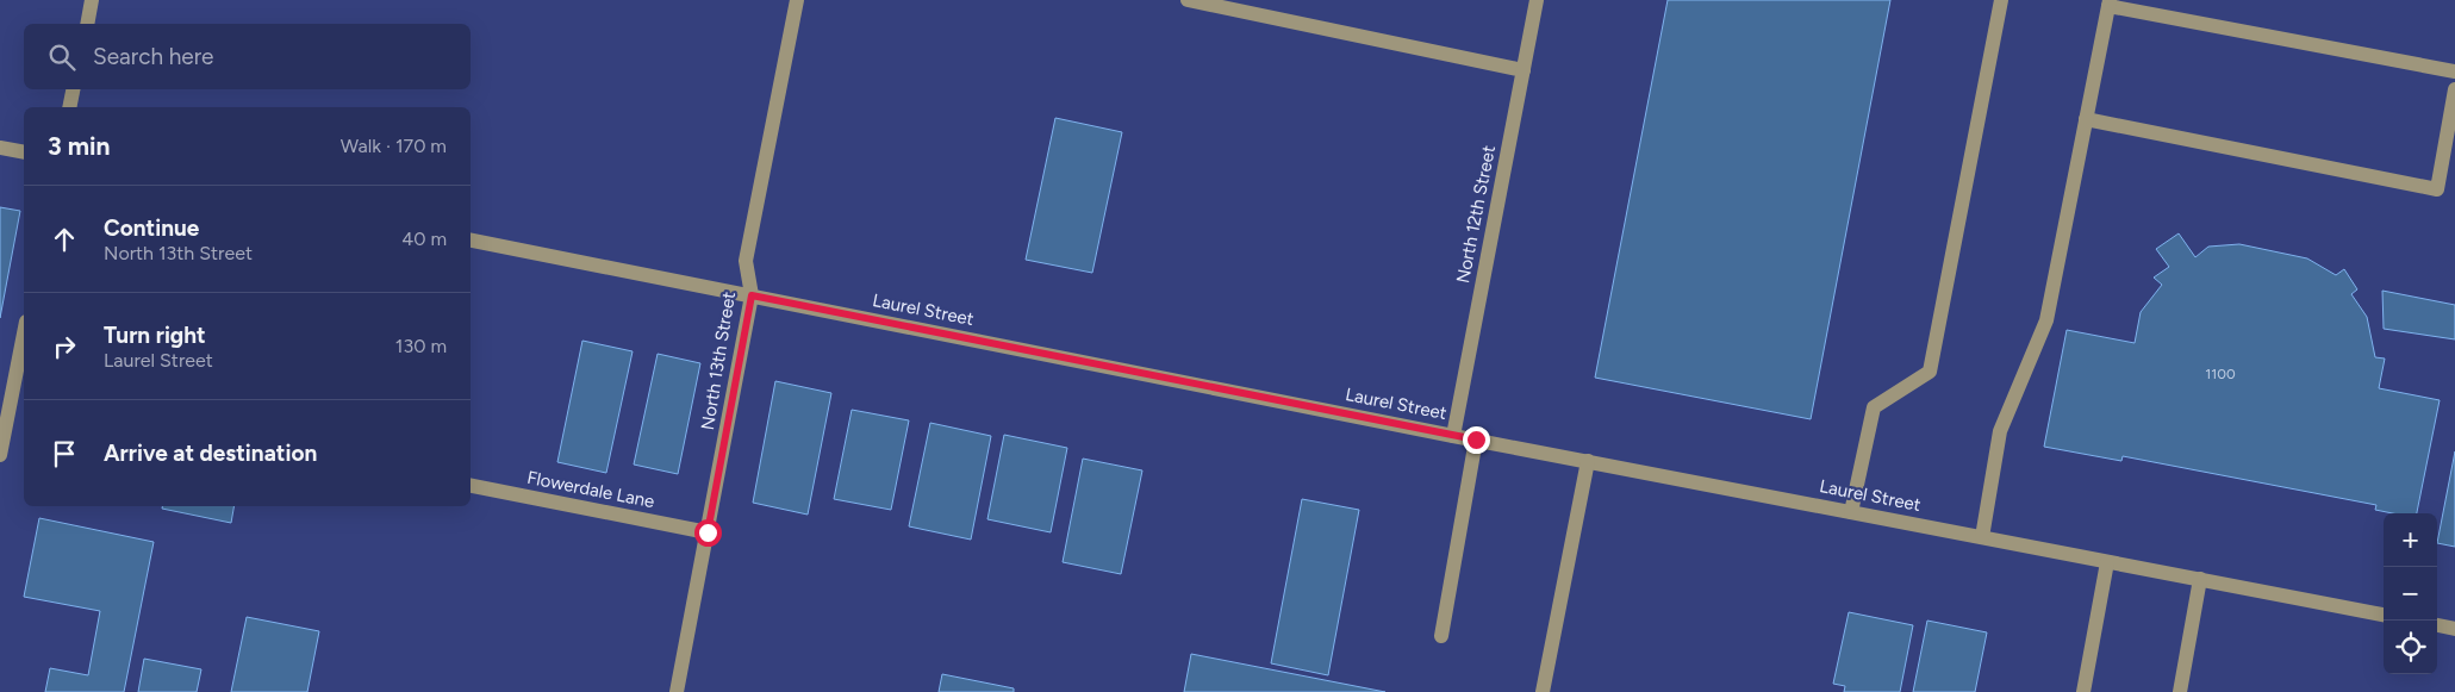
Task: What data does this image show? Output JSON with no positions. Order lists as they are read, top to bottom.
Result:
{
  "streets": {
    "street": [
      "North 12th Street",
      "Laurel Street",
      "North 13th Street",
      "Flowerdale Lane"
    ]
  },
  "crossings": [
    ["North 12th Street", "Laurel Street"],
    ["Laurel Street", "North 13th Street"],
    ["North 13th Street", "Flowerdale Lane"]
  ],
  "house_numbers": ["1100"],
  "page": {
    "search": "Search here",
    "heading": ["3 min", "Walk · 170 m"],
    "list": [
      ["Continue", "North 13th Street", "40 m"],
      ["Turn right", "Laurel Street", "130 m"],
      "Arrive at destination"
    ],
    "map_buttons": ["+", "−"]
  }
}
